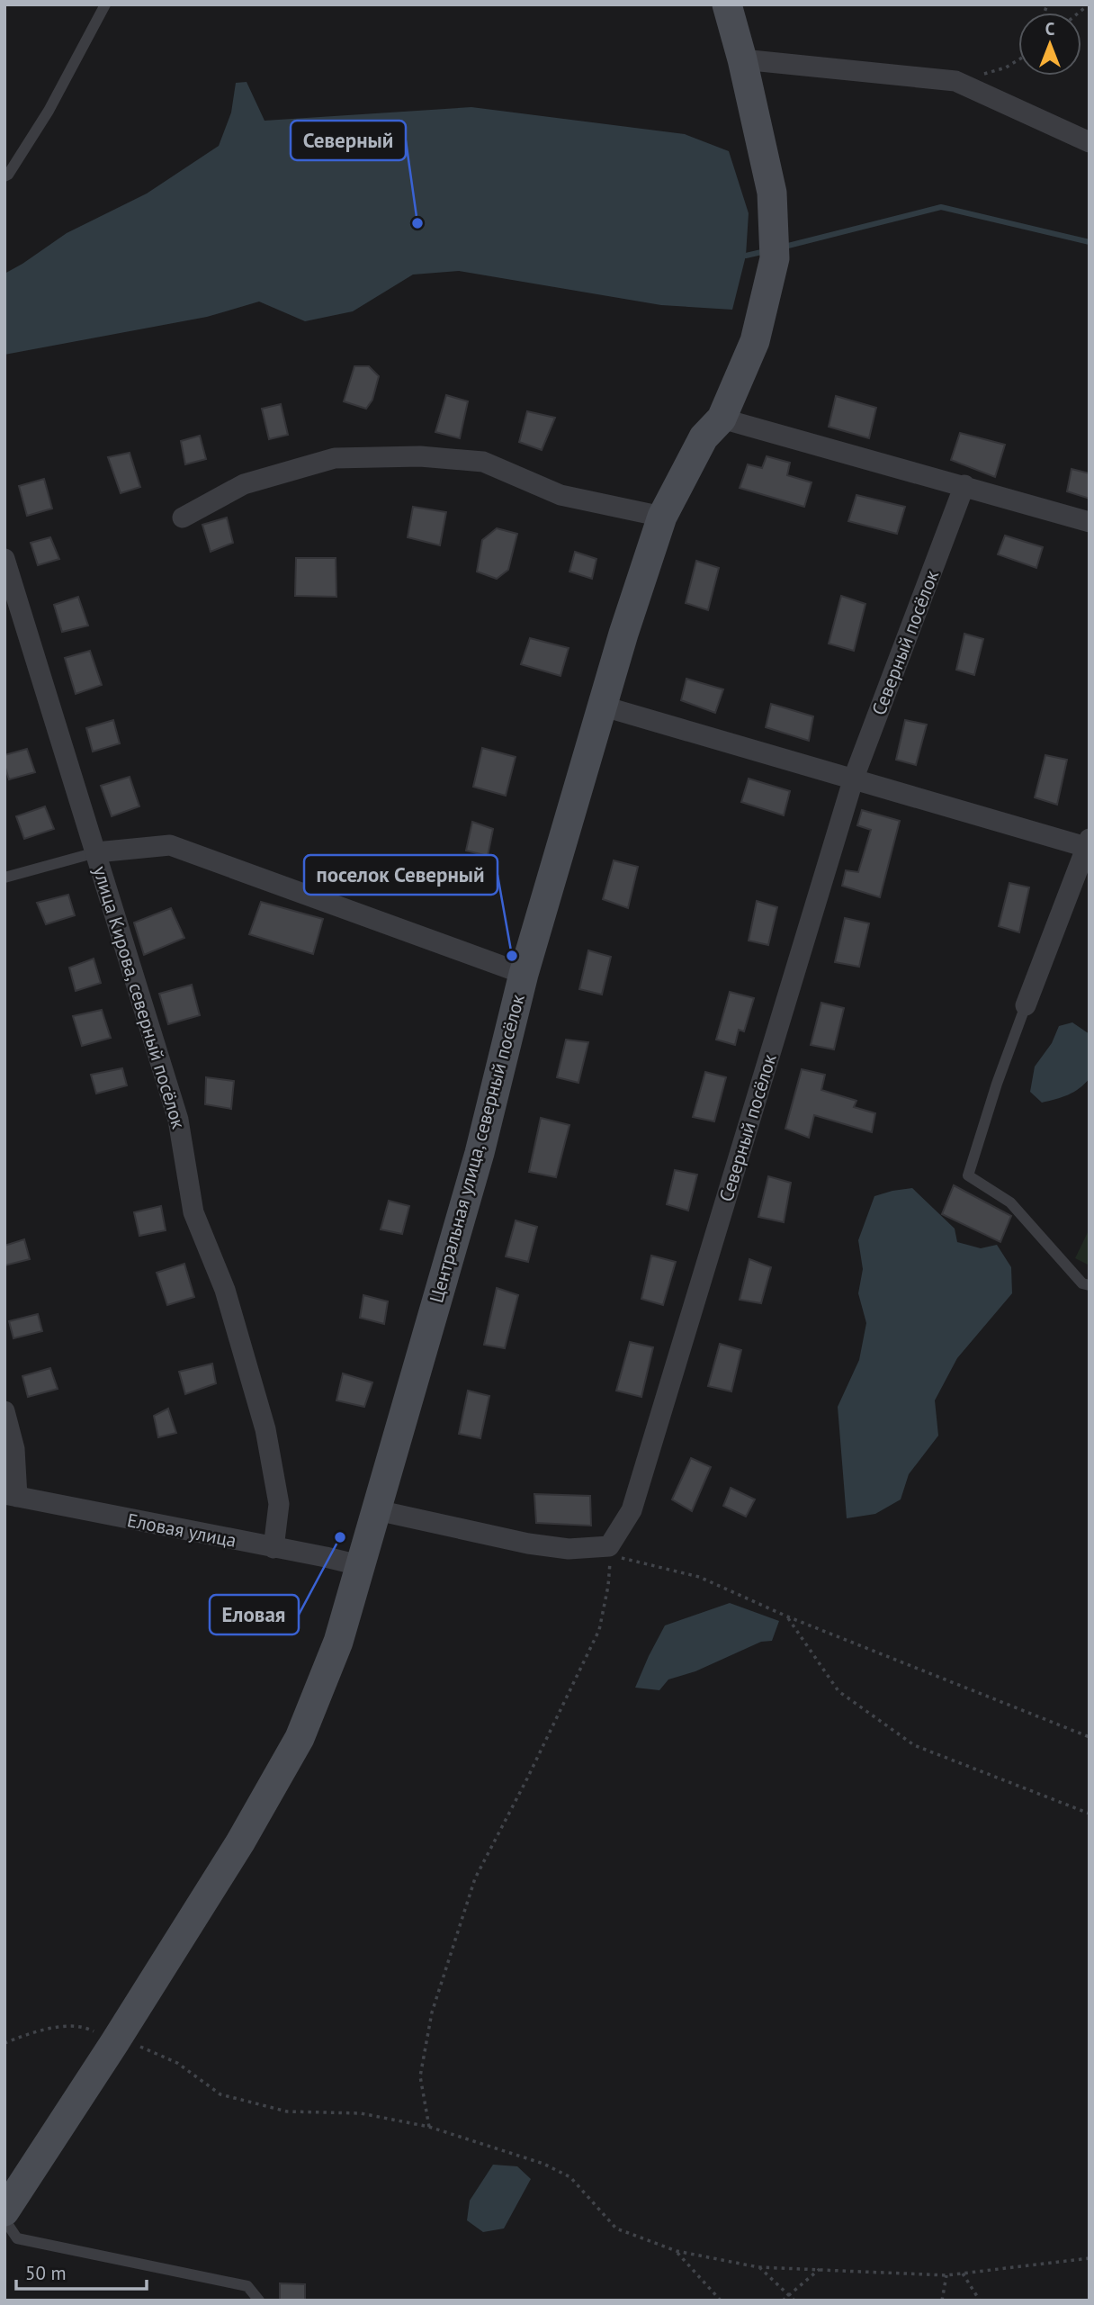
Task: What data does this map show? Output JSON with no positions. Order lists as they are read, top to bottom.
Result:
{
  "streets": {
    "street": [
      "Северный посёлок",
      "улица Кирова, северный посёлок",
      "Центральная улица, северный посёлок",
      "Еловая улица"
    ]
  },
  "crossings": [
    ["улица Кирова, северный посёлок", "Еловая улица"],
    ["Центральная улица, северный посёлок", "Еловая улица"]
  ],
  "places": ["Северный", "поселок Северный", "Еловая"],
  "scale_bar": "50 m",
  "north": "top"
}
